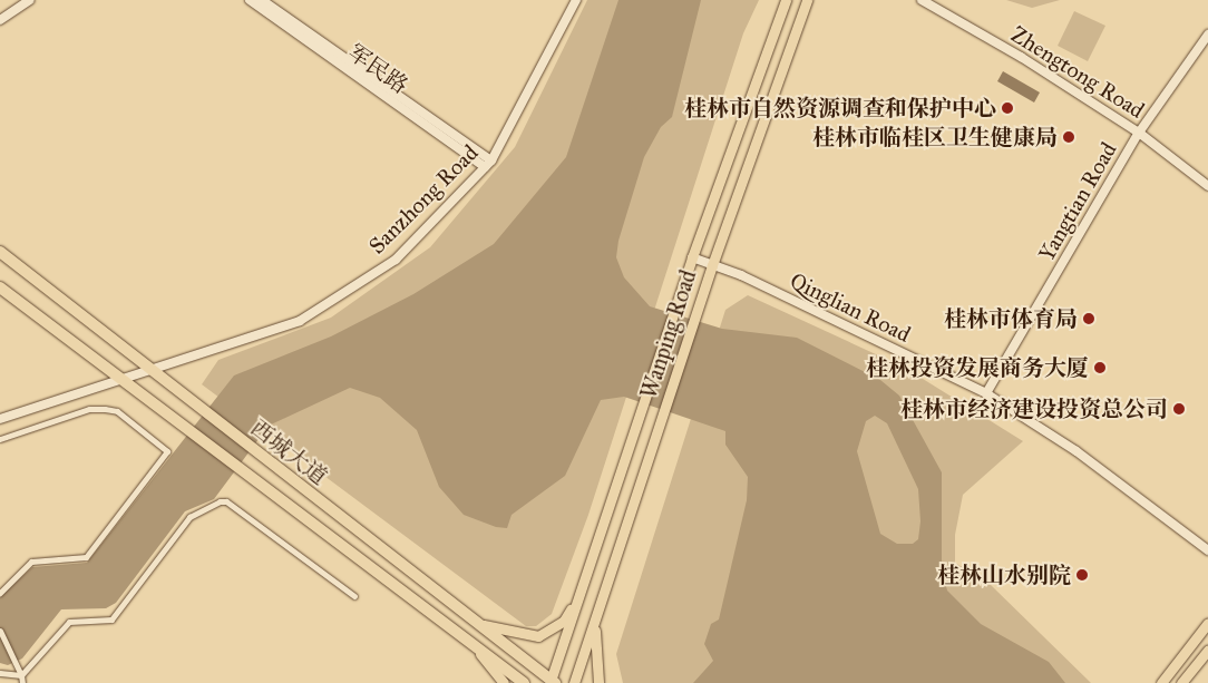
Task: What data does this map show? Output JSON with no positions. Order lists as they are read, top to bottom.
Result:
{
  "streets": {
    "highway": ["西城大道"],
    "main road": ["Wanping Road"],
    "street": [
      "军民路",
      "Zhengtong Road",
      "Sanzhong Road",
      "Yangtian Road",
      "Qinglian Road"
    ]
  },
  "crossings": [
    ["军民路", "Sanzhong Road"],
    ["Zhengtong Road", "Yangtian Road"],
    ["Sanzhong Road", "西城大道"],
    ["Yangtian Road", "Qinglian Road"],
    ["Qinglian Road", "Wanping Road"],
    ["Wanping Road", "西城大道"]
  ],
  "places": [
    "桂林市自然资源调查和保护中心",
    "桂林市临桂区卫生健康局",
    "桂林市体育局",
    "桂林投资发展商务大厦",
    "桂林市经济建设投资总公司",
    "桂林山水别院"
  ]
}
